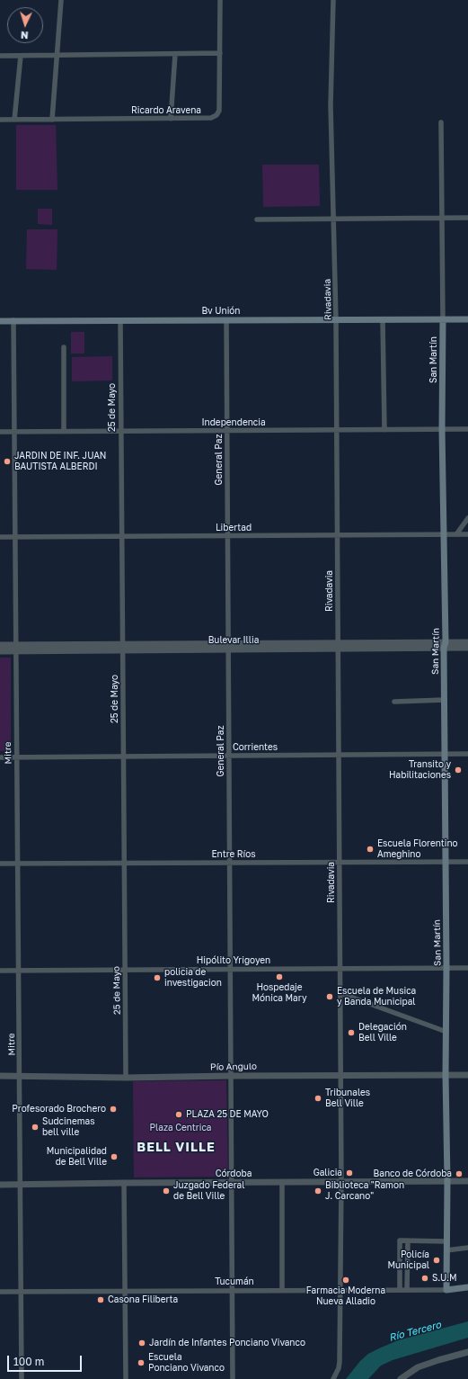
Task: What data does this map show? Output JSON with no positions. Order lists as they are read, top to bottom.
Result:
{
  "streets": {
    "main road": ["Bv Unión", "San Martín", "Tucumán"],
    "street": [
      "Ricardo Aravena",
      "Rivadavia",
      "25 de Mayo",
      "Independencia",
      "General Paz",
      "Libertad",
      "Bulevar Illia",
      "Corrientes",
      "Mitre",
      "Entre Ríos",
      "Hipólito Yrigoyen",
      "Pío Angulo",
      "Córdoba"
    ]
  },
  "crossings": [
    ["Rivadavia", "Bv Unión"],
    ["Rivadavia", "Independencia"],
    ["Rivadavia", "Libertad"],
    ["Rivadavia", "Bulevar Illia"],
    ["Rivadavia", "Corrientes"],
    ["Rivadavia", "Entre Ríos"],
    ["Rivadavia", "Hipólito Yrigoyen"],
    ["Rivadavia", "Pío Angulo"],
    ["Rivadavia", "Córdoba"],
    ["Rivadavia", "Tucumán"],
    ["Bv Unión", "San Martín"],
    ["Bv Unión", "25 de Mayo"],
    ["Bv Unión", "General Paz"],
    ["Bv Unión", "Mitre"],
    ["San Martín", "Independencia"],
    ["San Martín", "Libertad"],
    ["San Martín", "Bulevar Illia"],
    ["San Martín", "Corrientes"],
    ["San Martín", "Entre Ríos"],
    ["San Martín", "Hipólito Yrigoyen"],
    ["San Martín", "Pío Angulo"],
    ["San Martín", "Córdoba"],
    ["San Martín", "Tucumán"],
    ["25 de Mayo", "Independencia"],
    ["25 de Mayo", "Libertad"],
    ["25 de Mayo", "Bulevar Illia"],
    ["25 de Mayo", "Corrientes"],
    ["25 de Mayo", "Entre Ríos"],
    ["25 de Mayo", "Hipólito Yrigoyen"],
    ["25 de Mayo", "Pío Angulo"],
    ["Independencia", "General Paz"],
    ["Independencia", "Mitre"],
    ["General Paz", "Libertad"],
    ["General Paz", "Bulevar Illia"],
    ["General Paz", "Corrientes"],
    ["General Paz", "Entre Ríos"],
    ["General Paz", "Hipólito Yrigoyen"],
    ["General Paz", "Pío Angulo"],
    ["General Paz", "Córdoba"],
    ["General Paz", "Tucumán"],
    ["Libertad", "Mitre"],
    ["Bulevar Illia", "Mitre"],
    ["Corrientes", "Mitre"],
    ["Mitre", "Entre Ríos"],
    ["Mitre", "Hipólito Yrigoyen"],
    ["Mitre", "Pío Angulo"],
    ["Mitre", "Córdoba"],
    ["Mitre", "Tucumán"]
  ],
  "districts": ["BELL VILLE"],
  "water": ["Río Tercero"],
  "parks": ["Plaza Centrica"],
  "places": [
    "JARDIN DE INF. JUAN BAUTISTA ALBERDI",
    "Transito y Habilitaciones",
    "Escuela Florentino Ameghino",
    "Hospedaje Mónica Mary",
    "policia de investigacion",
    "Escuela de Musica y Banda Municipal",
    "Delegación Bell Ville",
    "Tribunales Bell Ville",
    "Profesorado Brochero",
    "PLAZA 25 DE MAYO",
    "Sudcinemas bell ville",
    "Municipalidad de Bell Ville",
    "Galicia",
    "Banco de Córdoba",
    "Juzgado Federal de Bell Ville",
    "Biblioteca \"Ramon J. Carcano\"",
    "Policía Municipal",
    "S.U.M",
    "Farmacia Moderna Nueva Alladio",
    "Casona Filiberta",
    "Jardín de Infantes Ponciano Vivanco",
    "Escuela Ponciano Vivanco"
  ],
  "scale_bar": "100 m",
  "north": "bottom"
}
